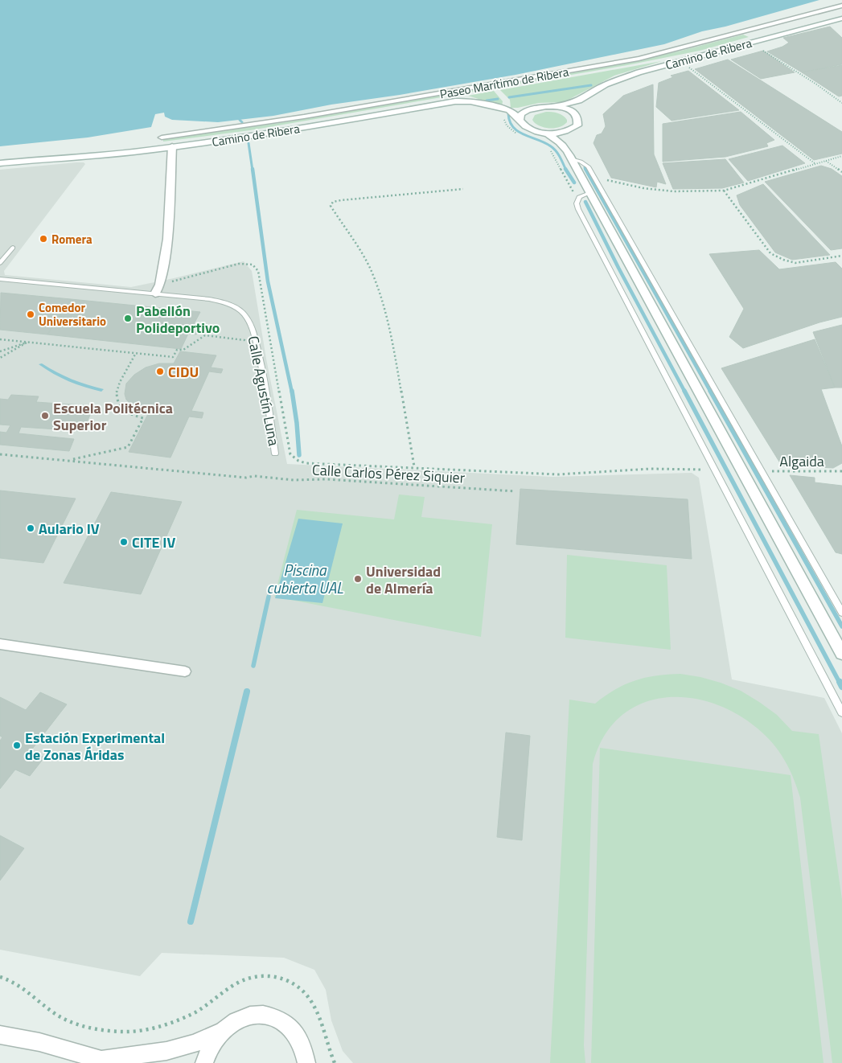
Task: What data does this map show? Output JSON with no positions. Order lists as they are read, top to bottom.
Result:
{
  "streets": {
    "main road": ["Camino de Ribera"],
    "street": ["Paseo Marítimo de Ribera"],
    "lane": ["Calle Agustín Luna"],
    "path": ["Algaida", "Calle Carlos Pérez Siquier"]
  },
  "water": ["Piscina cubierta UAL"],
  "places": [
    "Romera",
    "Comedor Universitario",
    "Pabellón Polideportivo",
    "CIDU",
    "Escuela Politécnica Superior",
    "Aulario IV",
    "CITE IV",
    "Universidad de Almería",
    "Estación Experimental de Zonas Áridas"
  ]
}
